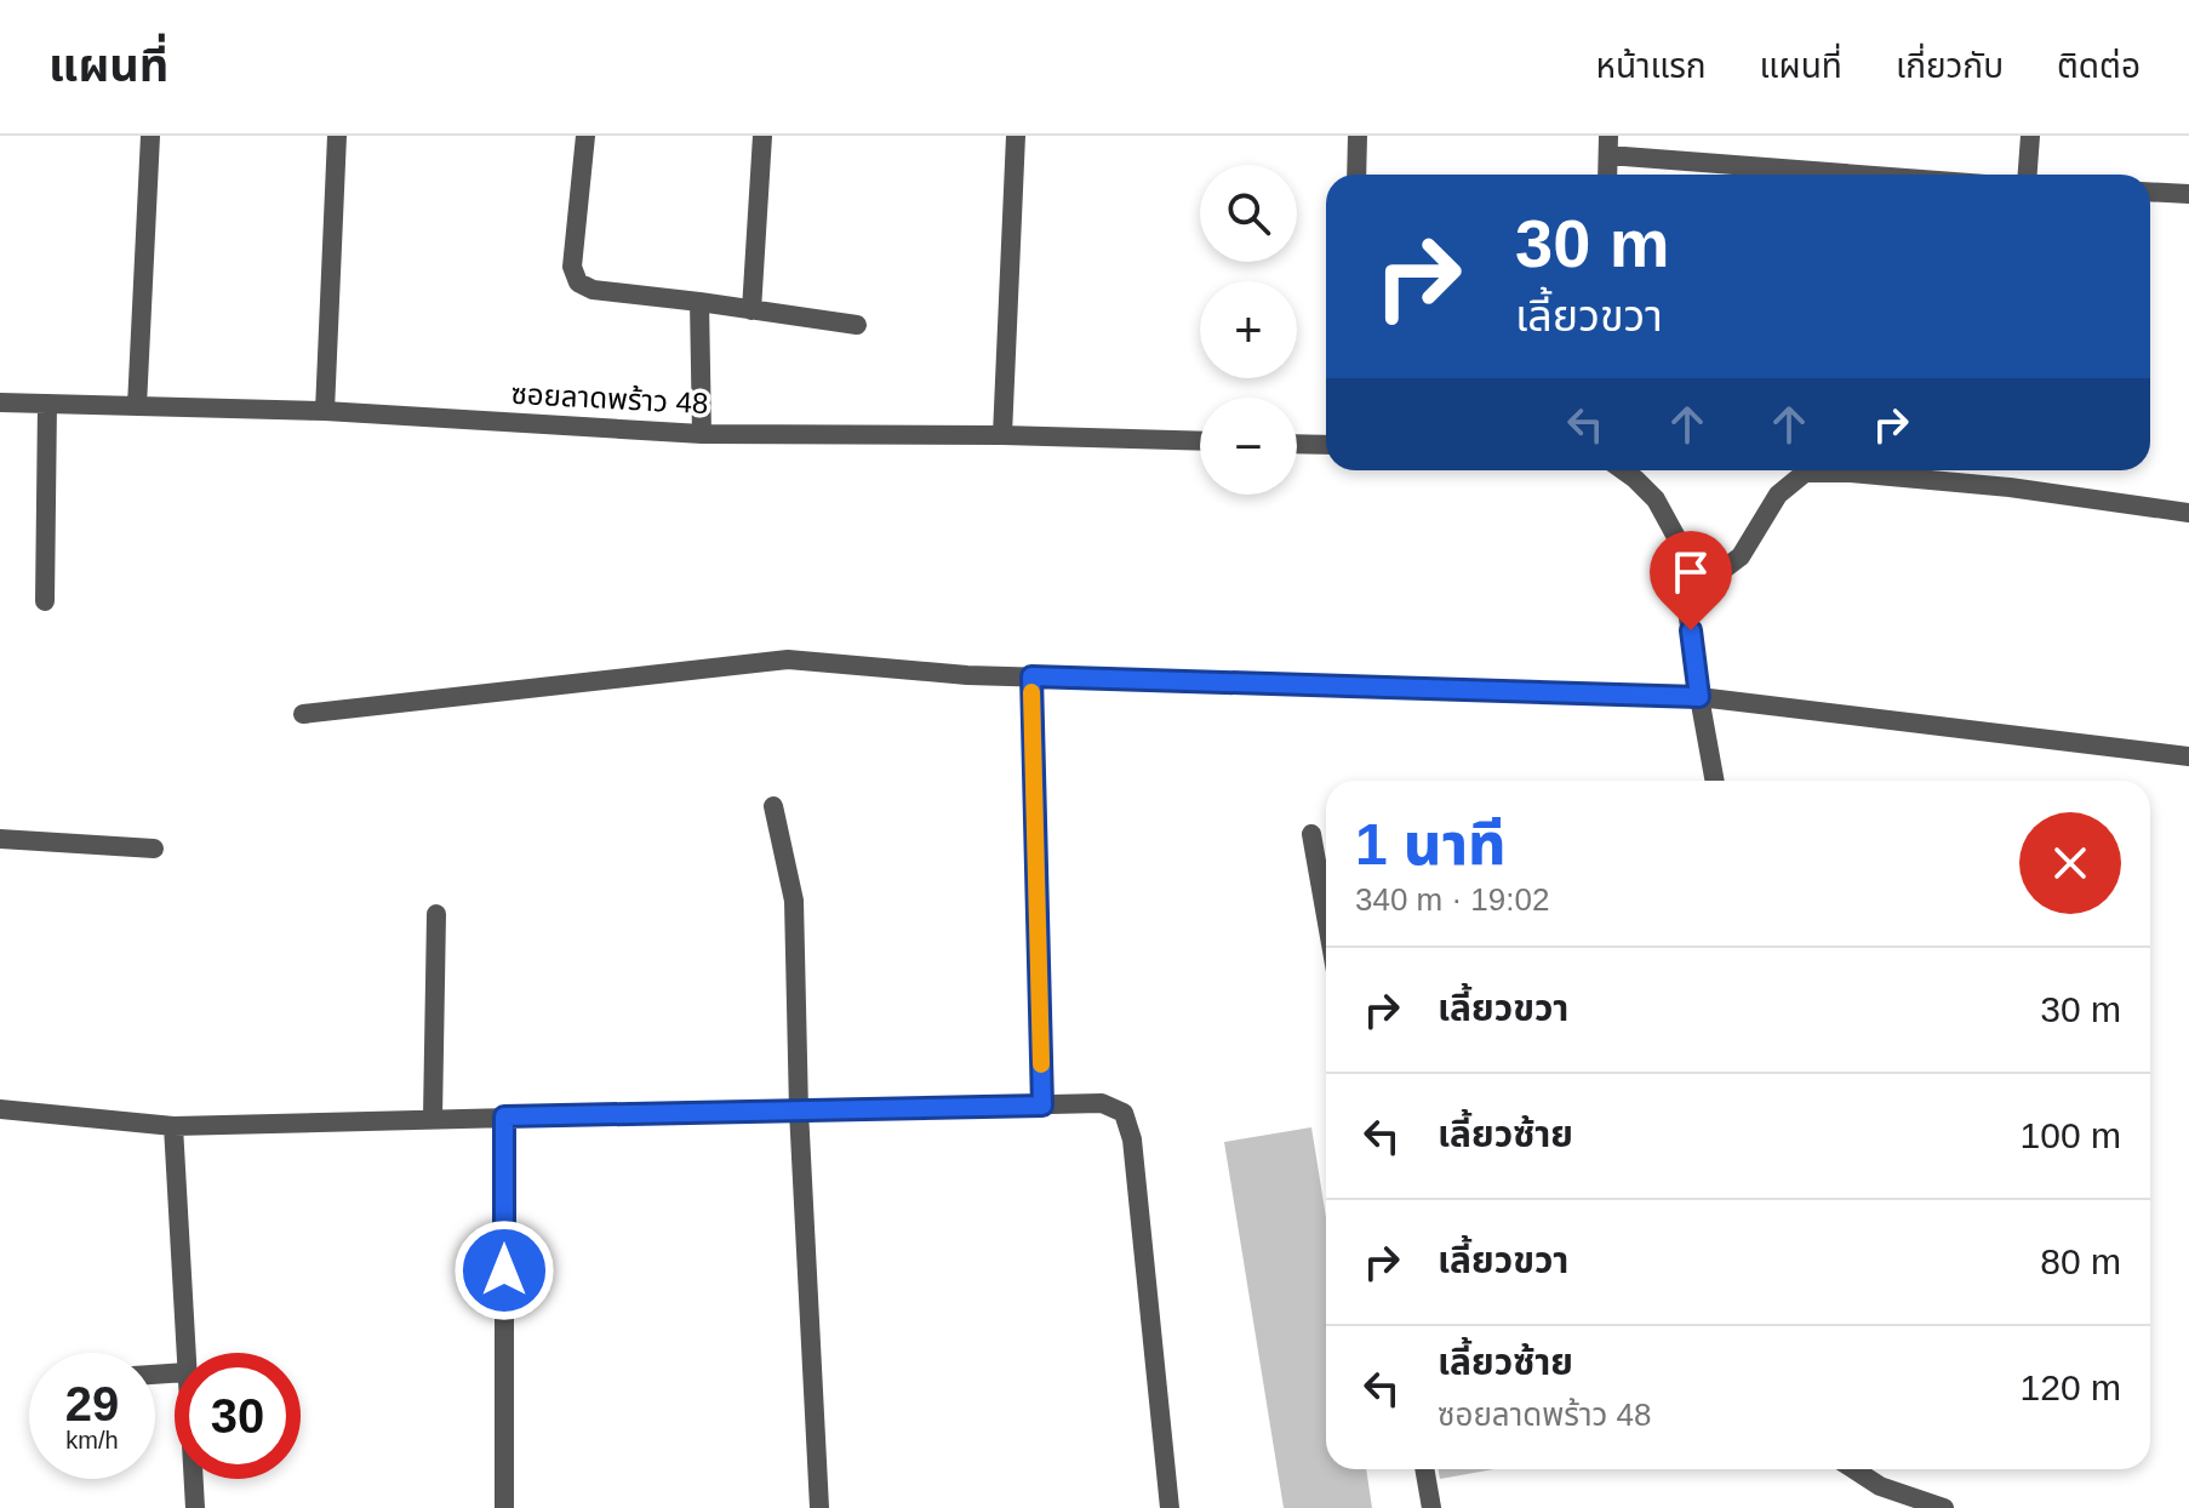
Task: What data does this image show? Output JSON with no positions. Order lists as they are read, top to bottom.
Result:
{
  "streets": {
    "street": ["ซอยลาดพร้าว 48"]
  },
  "page": {
    "header": "แผนที่",
    "nav": [
      "หน้าแรก",
      "แผนที่",
      "เกี่ยวกับ",
      "ติดต่อ"
    ],
    "map_buttons": ["+", "−"],
    "turn": ["30 m", "เลี้ยวขวา"],
    "heading": ["1 นาที", "340 m · 19:02"],
    "list": [
      {
        "name": "เลี้ยวขวา",
        "value": "30 m"
      },
      {
        "name": "เลี้ยวซ้าย",
        "value": "100 m"
      },
      {
        "name": "เลี้ยวขวา",
        "value": "80 m"
      },
      {
        "name": "เลี้ยวซ้าย",
        "note": "ซอยลาดพร้าว 48",
        "value": "120 m"
      }
    ],
    "speed": "29 km/h",
    "limit": "30"
  }
}
